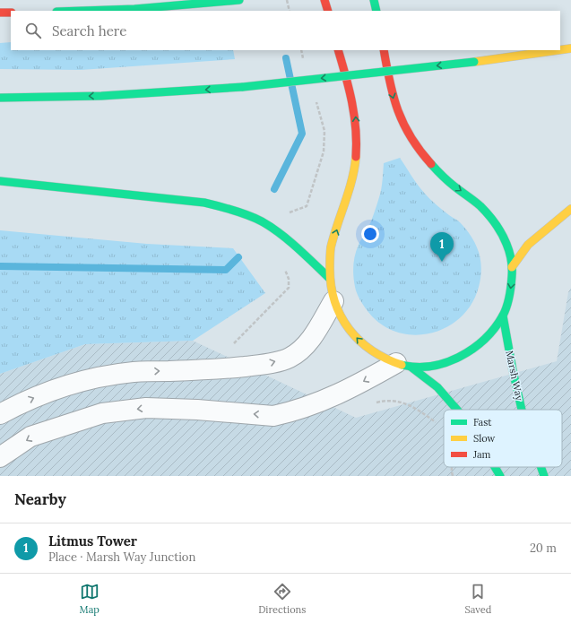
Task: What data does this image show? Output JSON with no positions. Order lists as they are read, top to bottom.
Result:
{
  "streets": {
    "main road": ["Marsh Way"]
  },
  "legend": ["Fast", "Slow", "Jam"],
  "page": {
    "search": "Search here",
    "pins": "1",
    "heading": "Nearby",
    "list": [
      {
        "mark": "1",
        "name": "Litmus Tower",
        "note": "Place · Marsh Way Junction",
        "value": "20 m"
      }
    ],
    "nav": ["Map", "Directions", "Saved"]
  }
}
